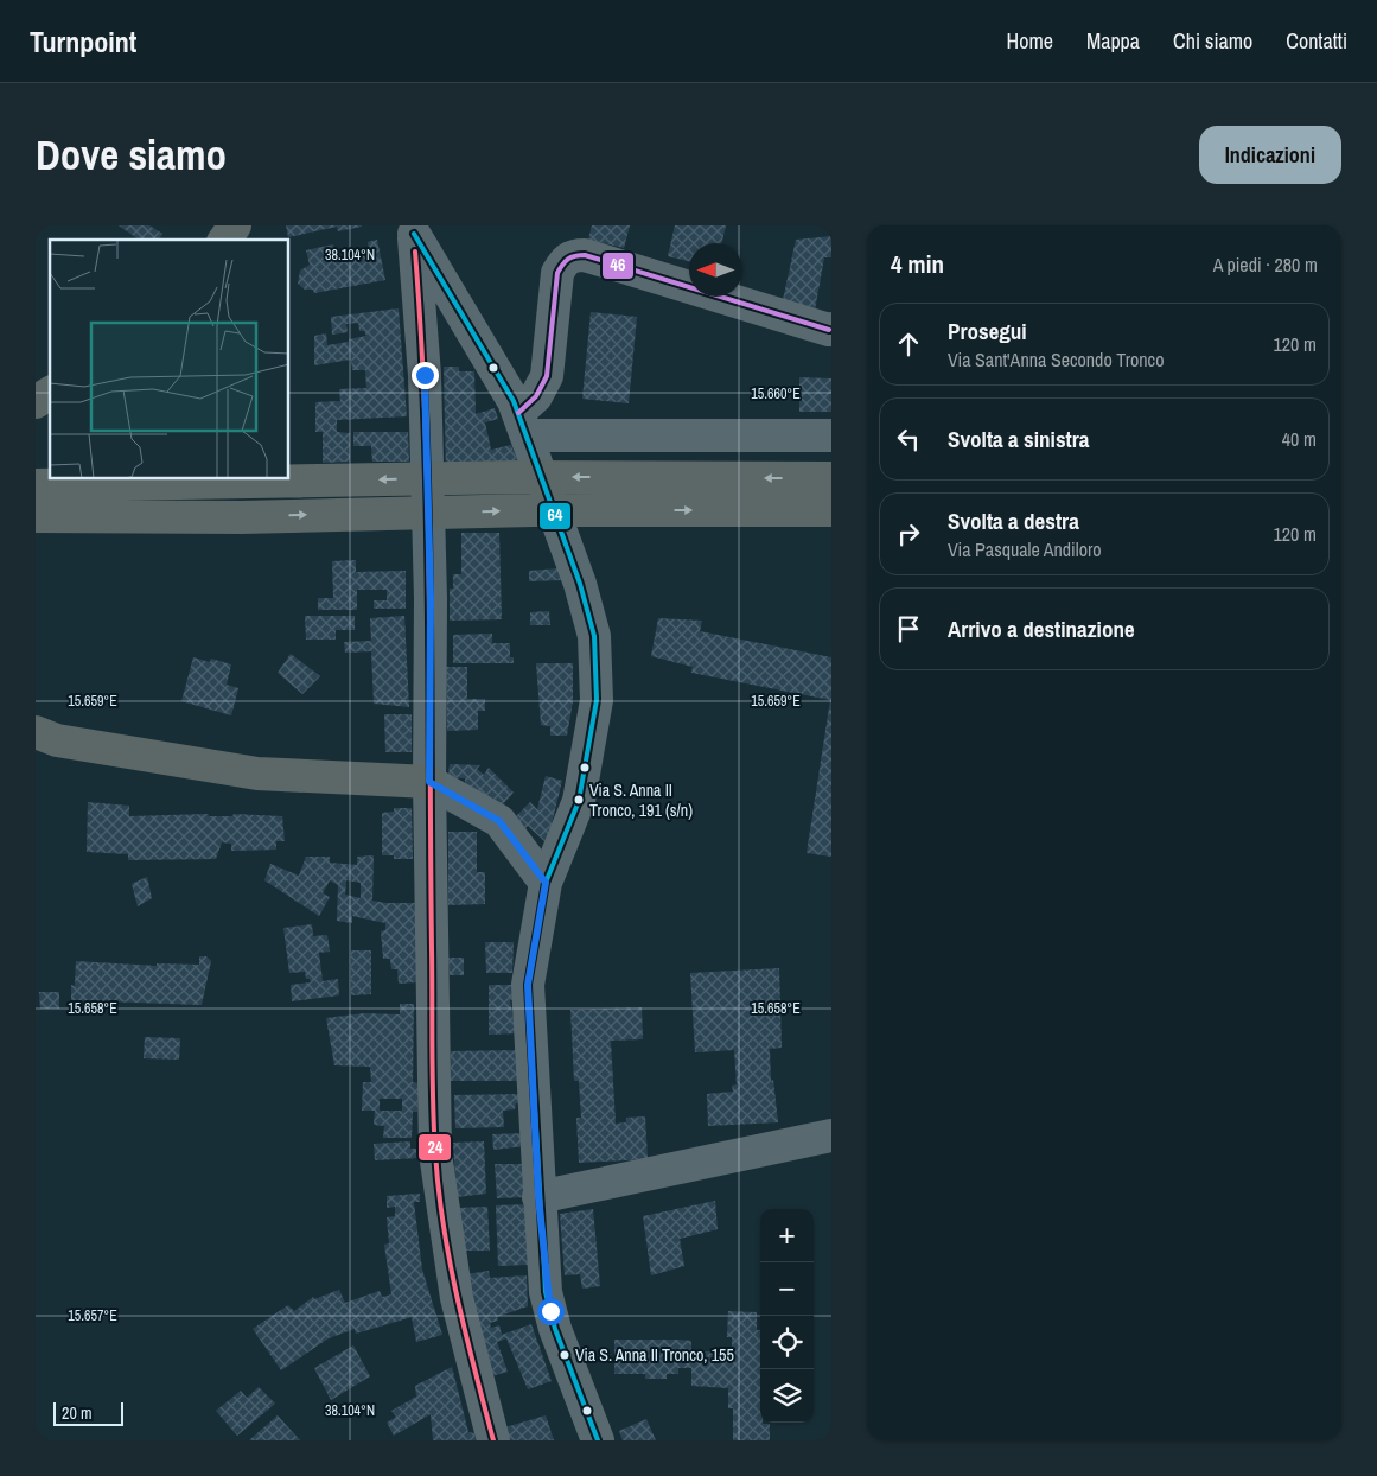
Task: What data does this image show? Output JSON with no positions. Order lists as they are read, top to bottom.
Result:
{
  "places": ["Via S. Anna II Tronco, 191 (s/n)", "Via S. Anna II Tronco, 155"],
  "lines": ["transit line 64", "transit line 24", "transit line 46"],
  "scale_bar": "20 m",
  "north": "left",
  "page": {
    "header": "Turnpoint",
    "nav": [
      "Home",
      "Mappa",
      "Chi siamo",
      "Contatti"
    ],
    "buttons": "Indicazioni",
    "title": "Dove siamo",
    "heading": ["4 min", "A piedi · 280 m"],
    "list": [
      ["Prosegui", "Via Sant'Anna Secondo Tronco", "120 m"],
      ["Svolta a sinistra", "40 m"],
      ["Svolta a destra", "Via Pasquale Andiloro", "120 m"],
      "Arrivo a destinazione"
    ],
    "map_buttons": ["+", "−"],
    "scale": "20 m"
  },
  "coordinates": [
    "38.104°N",
    "15.660°E",
    "15.659°E",
    "15.658°E",
    "15.657°E"
  ]
}
